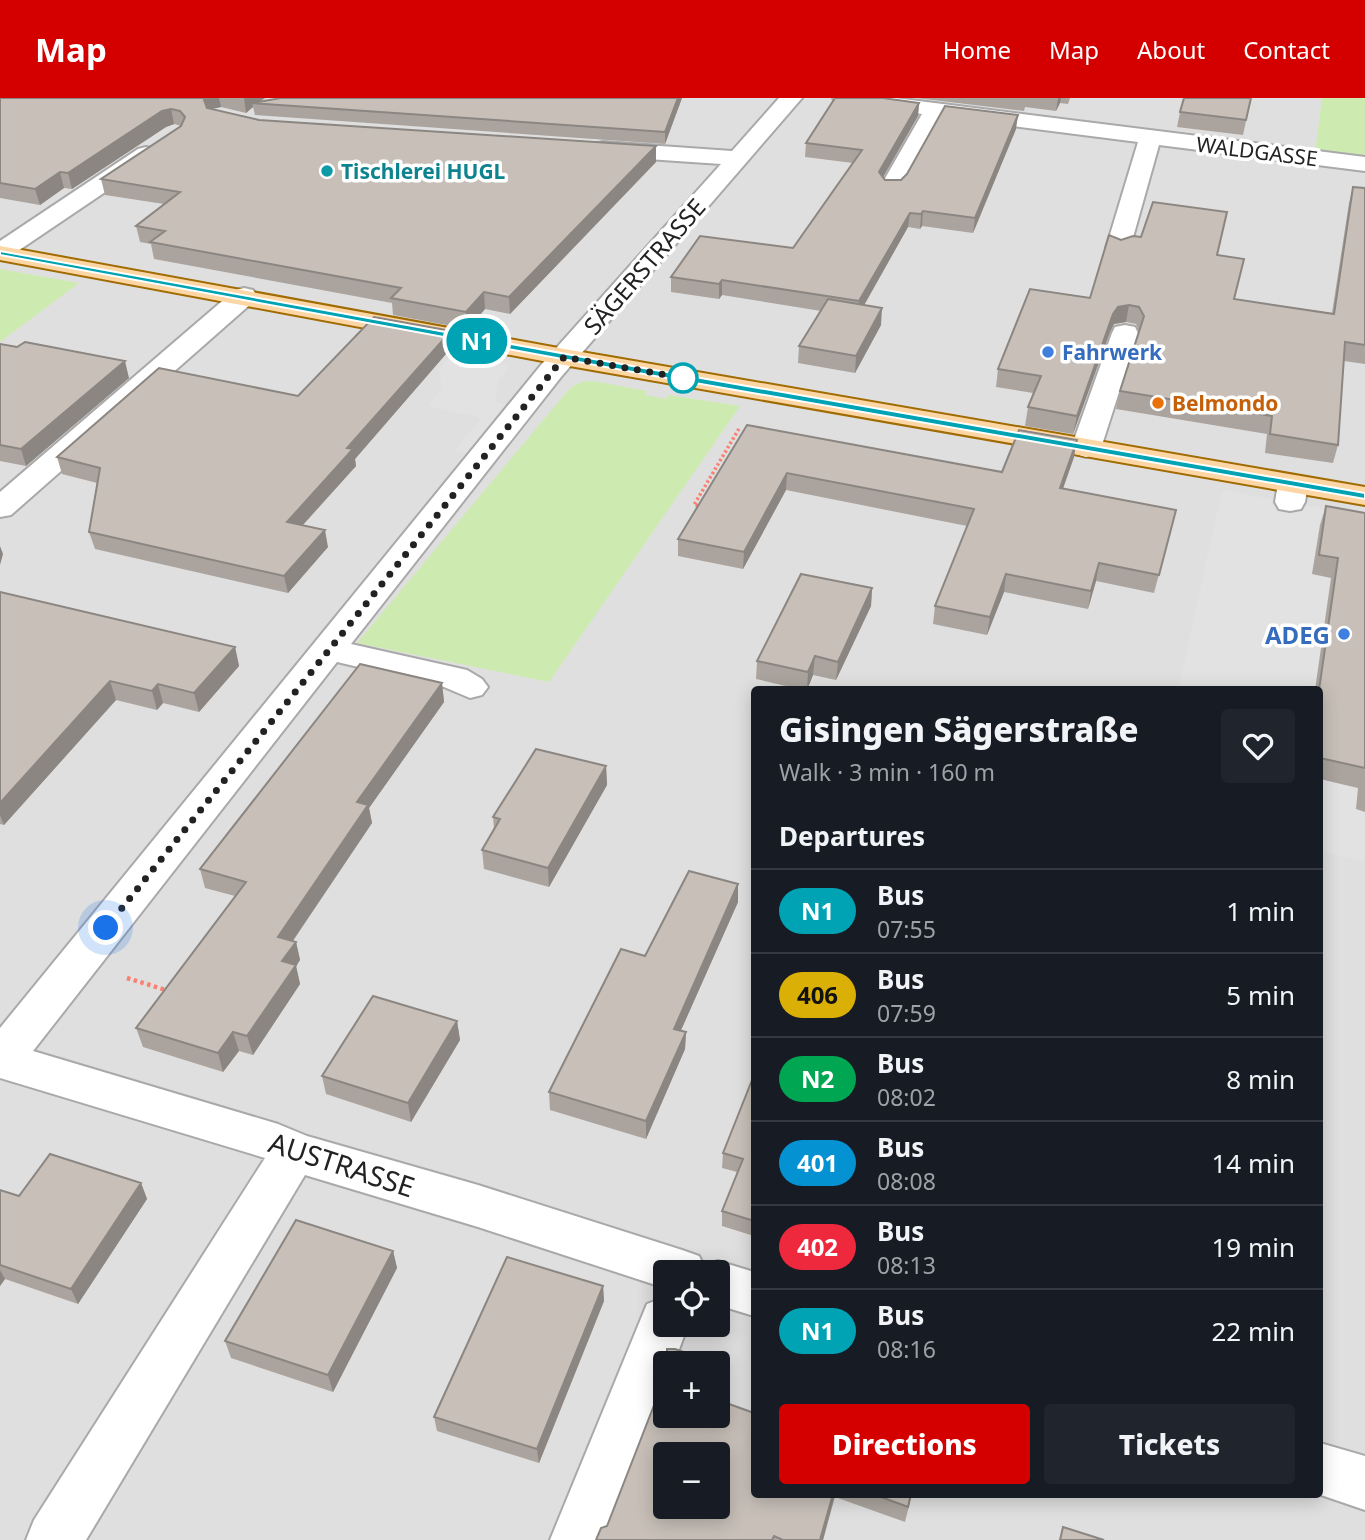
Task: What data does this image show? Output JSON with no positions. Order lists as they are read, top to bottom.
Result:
{
  "streets": {
    "street": ["WALDGASSE", "SÄGERSTRASSE", "AUSTRASSE"]
  },
  "crossings": [
    ["SÄGERSTRASSE", "AUSTRASSE"]
  ],
  "places": [
    "Tischlerei HUGL",
    "Fahrwerk",
    "Belmondo",
    "ADEG"
  ],
  "lines": ["bus line N1"],
  "page": {
    "header": "Map",
    "nav": [
      "Home",
      "Map",
      "About",
      "Contact"
    ],
    "on_map": "N1",
    "heading": [
      ["Gisingen Sägerstraße", "Walk · 3 min · 160 m"],
      "Departures"
    ],
    "list": [
      {
        "mark": "N1",
        "name": "Bus",
        "note": "07:55",
        "value": "1 min"
      },
      {
        "mark": "406",
        "name": "Bus",
        "note": "07:59",
        "value": "5 min"
      },
      {
        "mark": "N2",
        "name": "Bus",
        "note": "08:02",
        "value": "8 min"
      },
      {
        "mark": "401",
        "name": "Bus",
        "note": "08:08",
        "value": "14 min"
      },
      {
        "mark": "402",
        "name": "Bus",
        "note": "08:13",
        "value": "19 min"
      },
      {
        "mark": "N1",
        "name": "Bus",
        "note": "08:16",
        "value": "22 min"
      }
    ],
    "map_buttons": ["+", "−"],
    "buttons": ["Directions", "Tickets"]
  }
}
